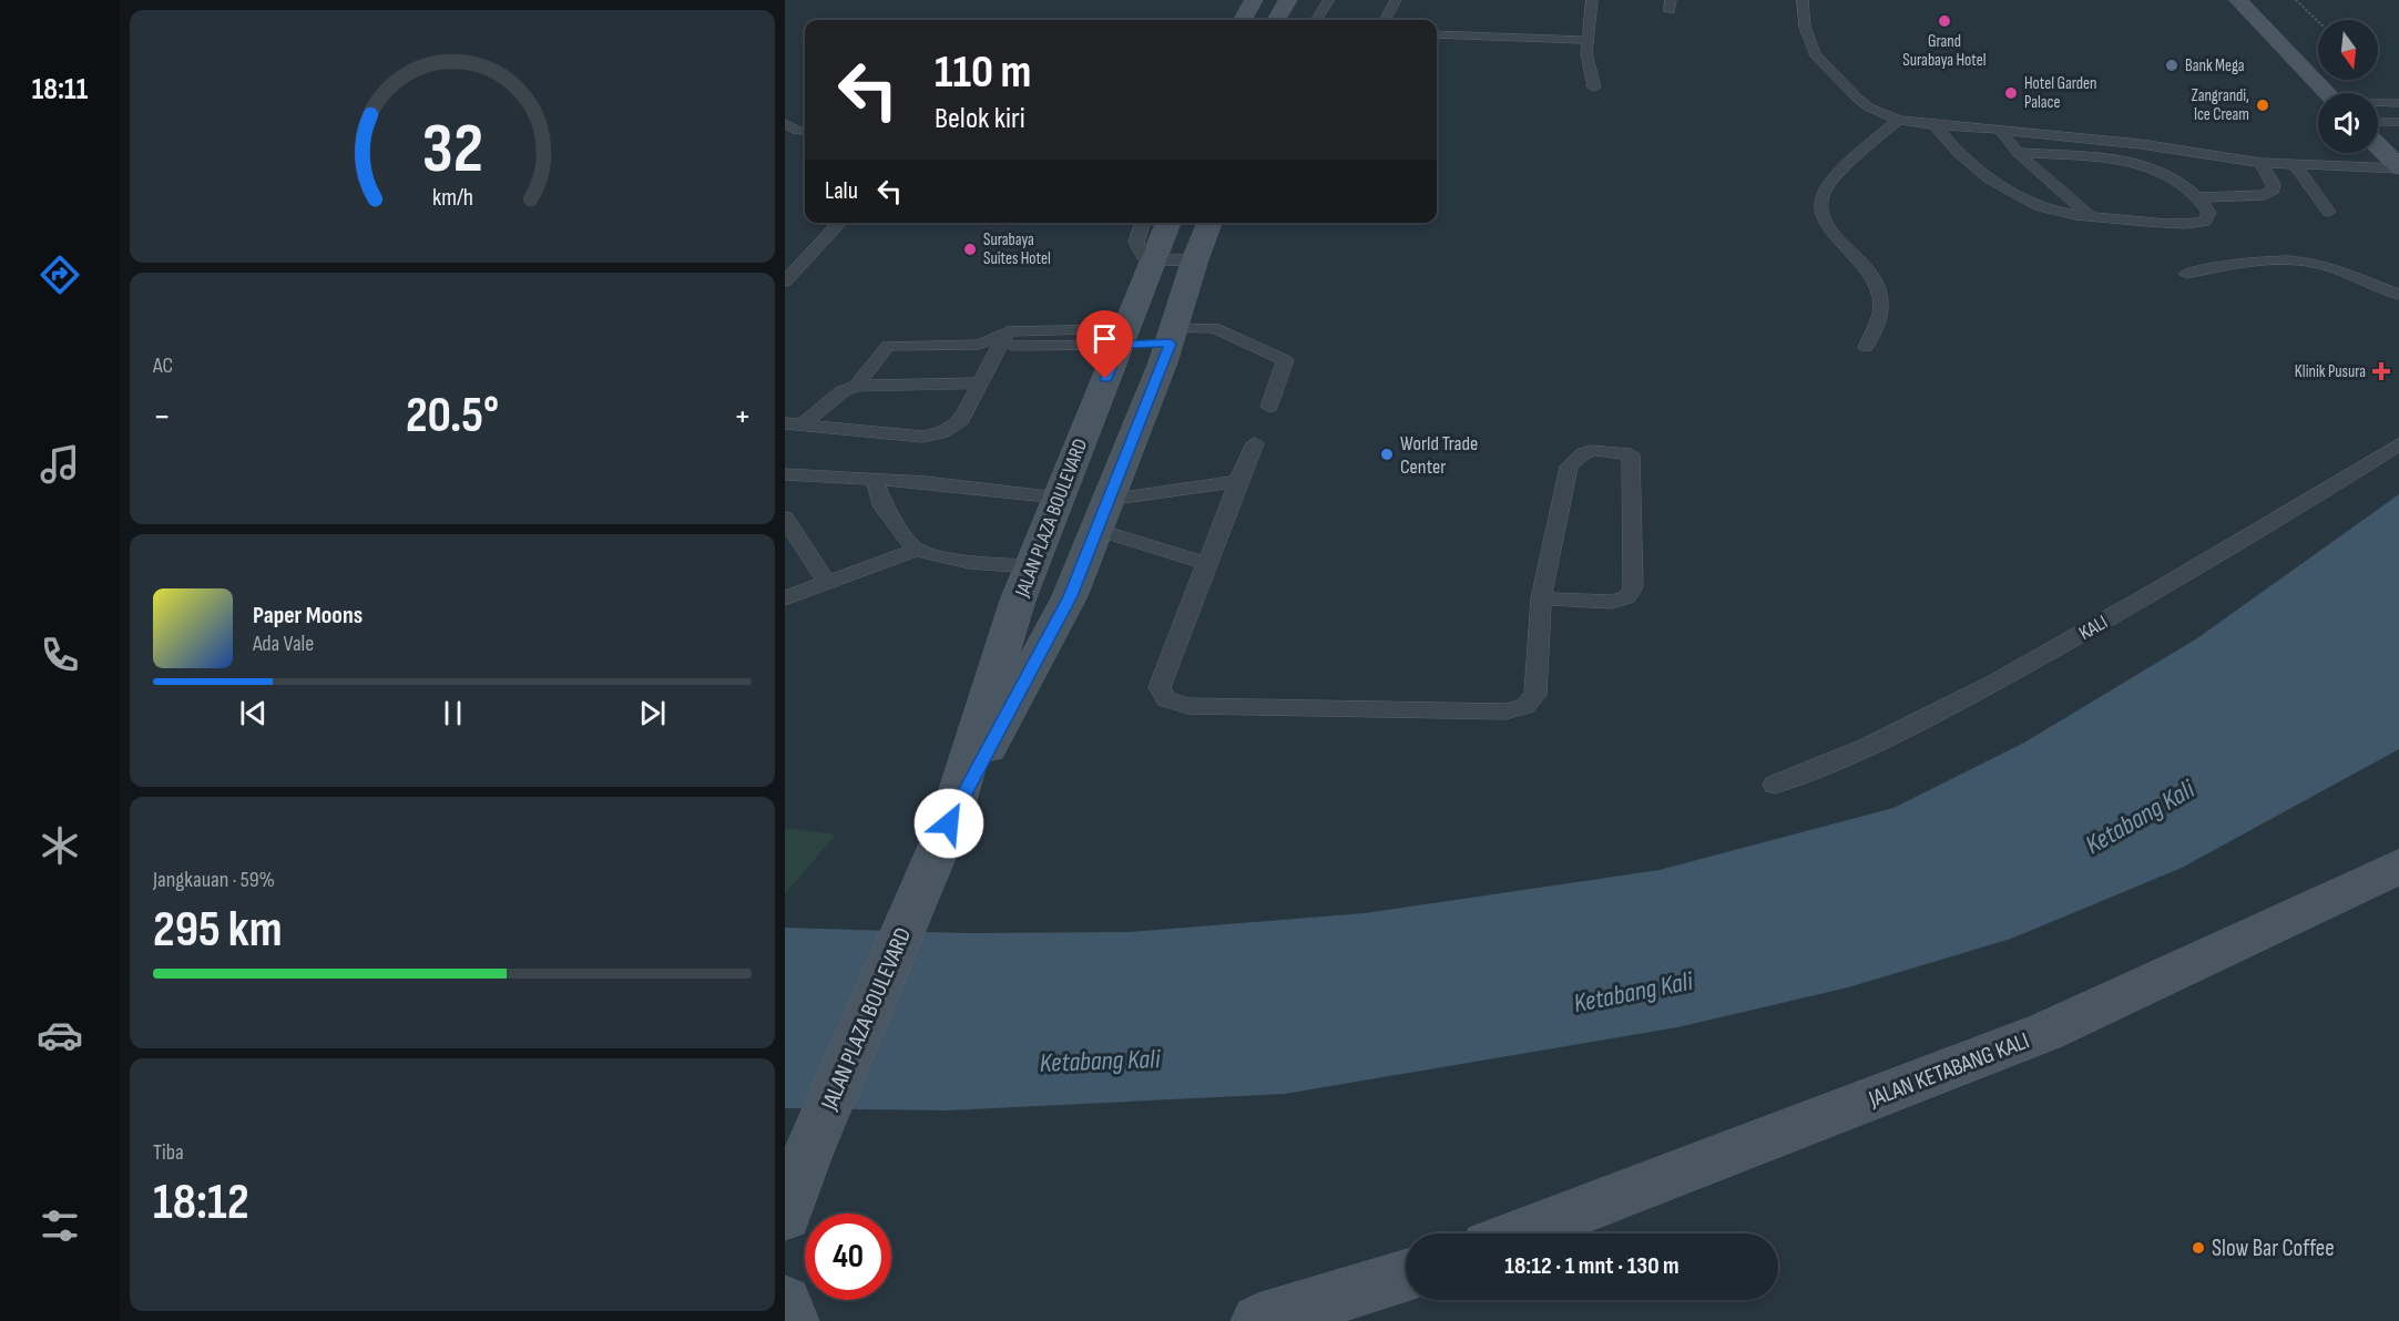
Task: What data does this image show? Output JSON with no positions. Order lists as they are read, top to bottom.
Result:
{
  "streets": {
    "street": ["JALAN PLAZA BOULEVARD", "JALAN KETABANG KALI"],
    "lane": ["KALI"]
  },
  "water": ["Ketabang Kali"],
  "places": {
    "other": [
      "Grand Surabaya Hotel",
      "Bank Mega",
      "Hotel Garden Palace",
      "Zangrandi, Ice Cream",
      "Surabaya Suites Hotel",
      "World Trade Center",
      "Slow Bar Coffee"
    ],
    "health": ["Klinik Pusura"]
  },
  "north": "bottom",
  "page": {
    "tabs": "18:11",
    "turn": ["110 m", "Belok kiri"],
    "then": "Lalu",
    "tile": [
      "AC",
      ["Jangkauan · 59%", "295 km"],
      ["Tiba", "18:12"]
    ],
    "heat": ["−", "20.5°", "+"],
    "song": ["Paper Moons", "Ada Vale"],
    "limit": "40",
    "trip": "18:12 · 1 mnt · 130 m",
    "gauge": ["32", "km/h"]
  }
}
